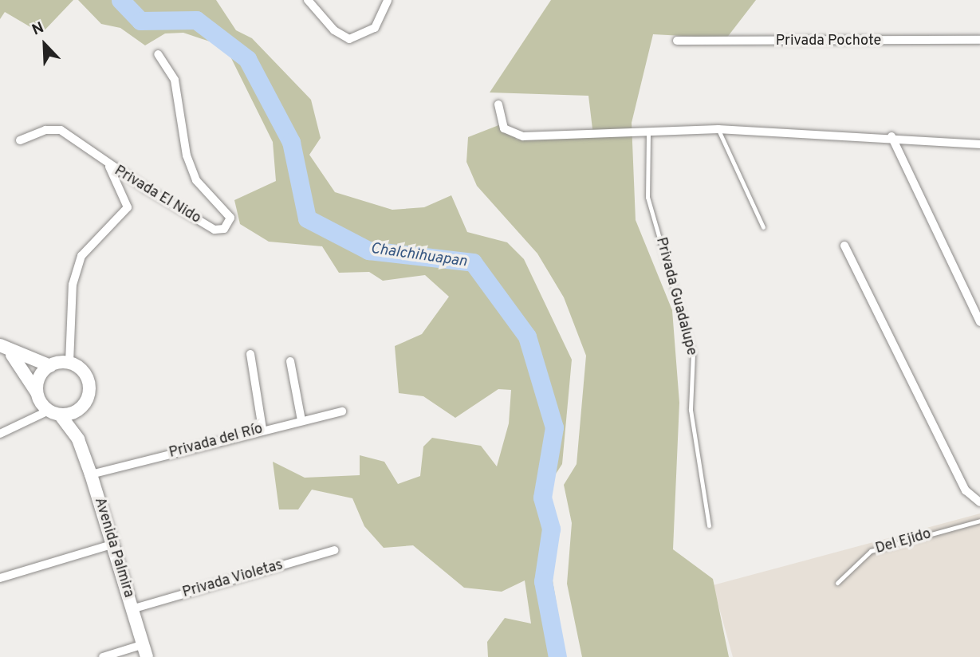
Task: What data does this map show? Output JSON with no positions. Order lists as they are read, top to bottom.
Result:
{
  "streets": {
    "main road": ["Avenida Palmira"],
    "street": [
      "Privada Pochote",
      "Privada El Nido",
      "Privada del Río",
      "Privada Violetas"
    ],
    "lane": ["Privada Guadalupe", "Del Ejido"]
  },
  "crossings": [
    ["Privada El Nido", "Avenida Palmira"],
    ["Privada del Río", "Avenida Palmira"],
    ["Avenida Palmira", "Privada Violetas"]
  ],
  "water": ["Chalchihuapan"],
  "north": "top left"
}
